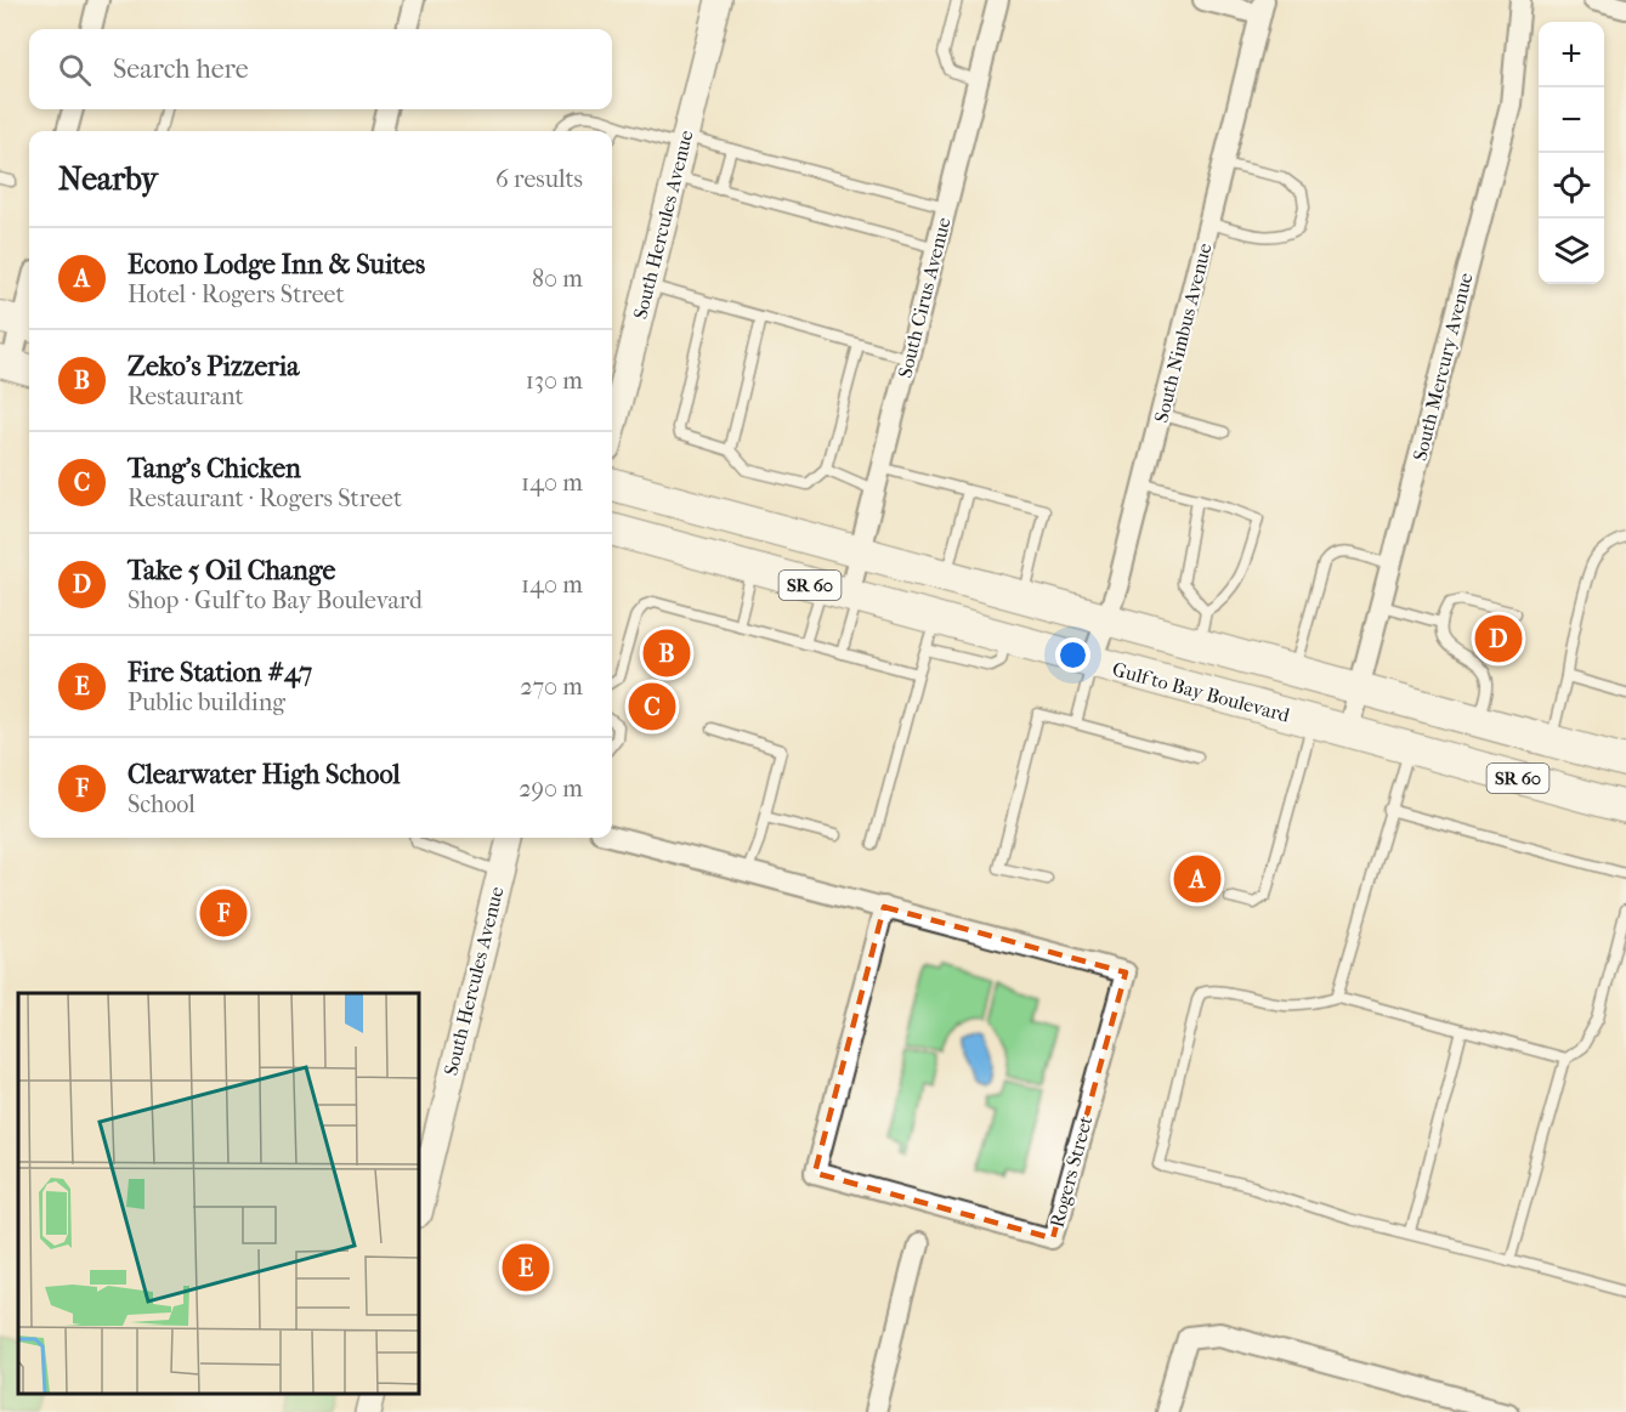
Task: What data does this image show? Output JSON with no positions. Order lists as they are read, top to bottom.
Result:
{
  "streets": {
    "main road": ["SR 60", "Gulf to Bay Boulevard"],
    "street": [
      "South Hercules Avenue",
      "South Cirus Avenue",
      "South Nimbus Avenue",
      "South Mercury Avenue",
      "Rogers Street"
    ]
  },
  "crossings": [
    ["South Cirus Avenue", "SR 60"],
    ["South Cirus Avenue", "Gulf to Bay Boulevard"],
    ["South Nimbus Avenue", "SR 60"],
    ["South Nimbus Avenue", "Gulf to Bay Boulevard"],
    ["South Mercury Avenue", "SR 60"],
    ["South Mercury Avenue", "Gulf to Bay Boulevard"]
  ],
  "page": {
    "map_buttons": ["+", "−"],
    "search": "Search here",
    "heading": ["Nearby", "6 results"],
    "list": [
      {
        "mark": "A",
        "name": "Econo Lodge Inn & Suites",
        "note": "Hotel · Rogers Street",
        "value": "80 m"
      },
      {
        "mark": "B",
        "name": "Zeko's Pizzeria",
        "note": "Restaurant",
        "value": "130 m"
      },
      {
        "mark": "C",
        "name": "Tang's Chicken",
        "note": "Restaurant · Rogers Street",
        "value": "140 m"
      },
      {
        "mark": "D",
        "name": "Take 5 Oil Change",
        "note": "Shop · Gulf to Bay Boulevard",
        "value": "140 m"
      },
      {
        "mark": "E",
        "name": "Fire Station #47",
        "note": "Public building",
        "value": "270 m"
      },
      {
        "mark": "F",
        "name": "Clearwater High School",
        "note": "School",
        "value": "290 m"
      }
    ],
    "pins": [
      "D",
      "B",
      "C",
      "A",
      "F",
      "E"
    ]
  }
}
